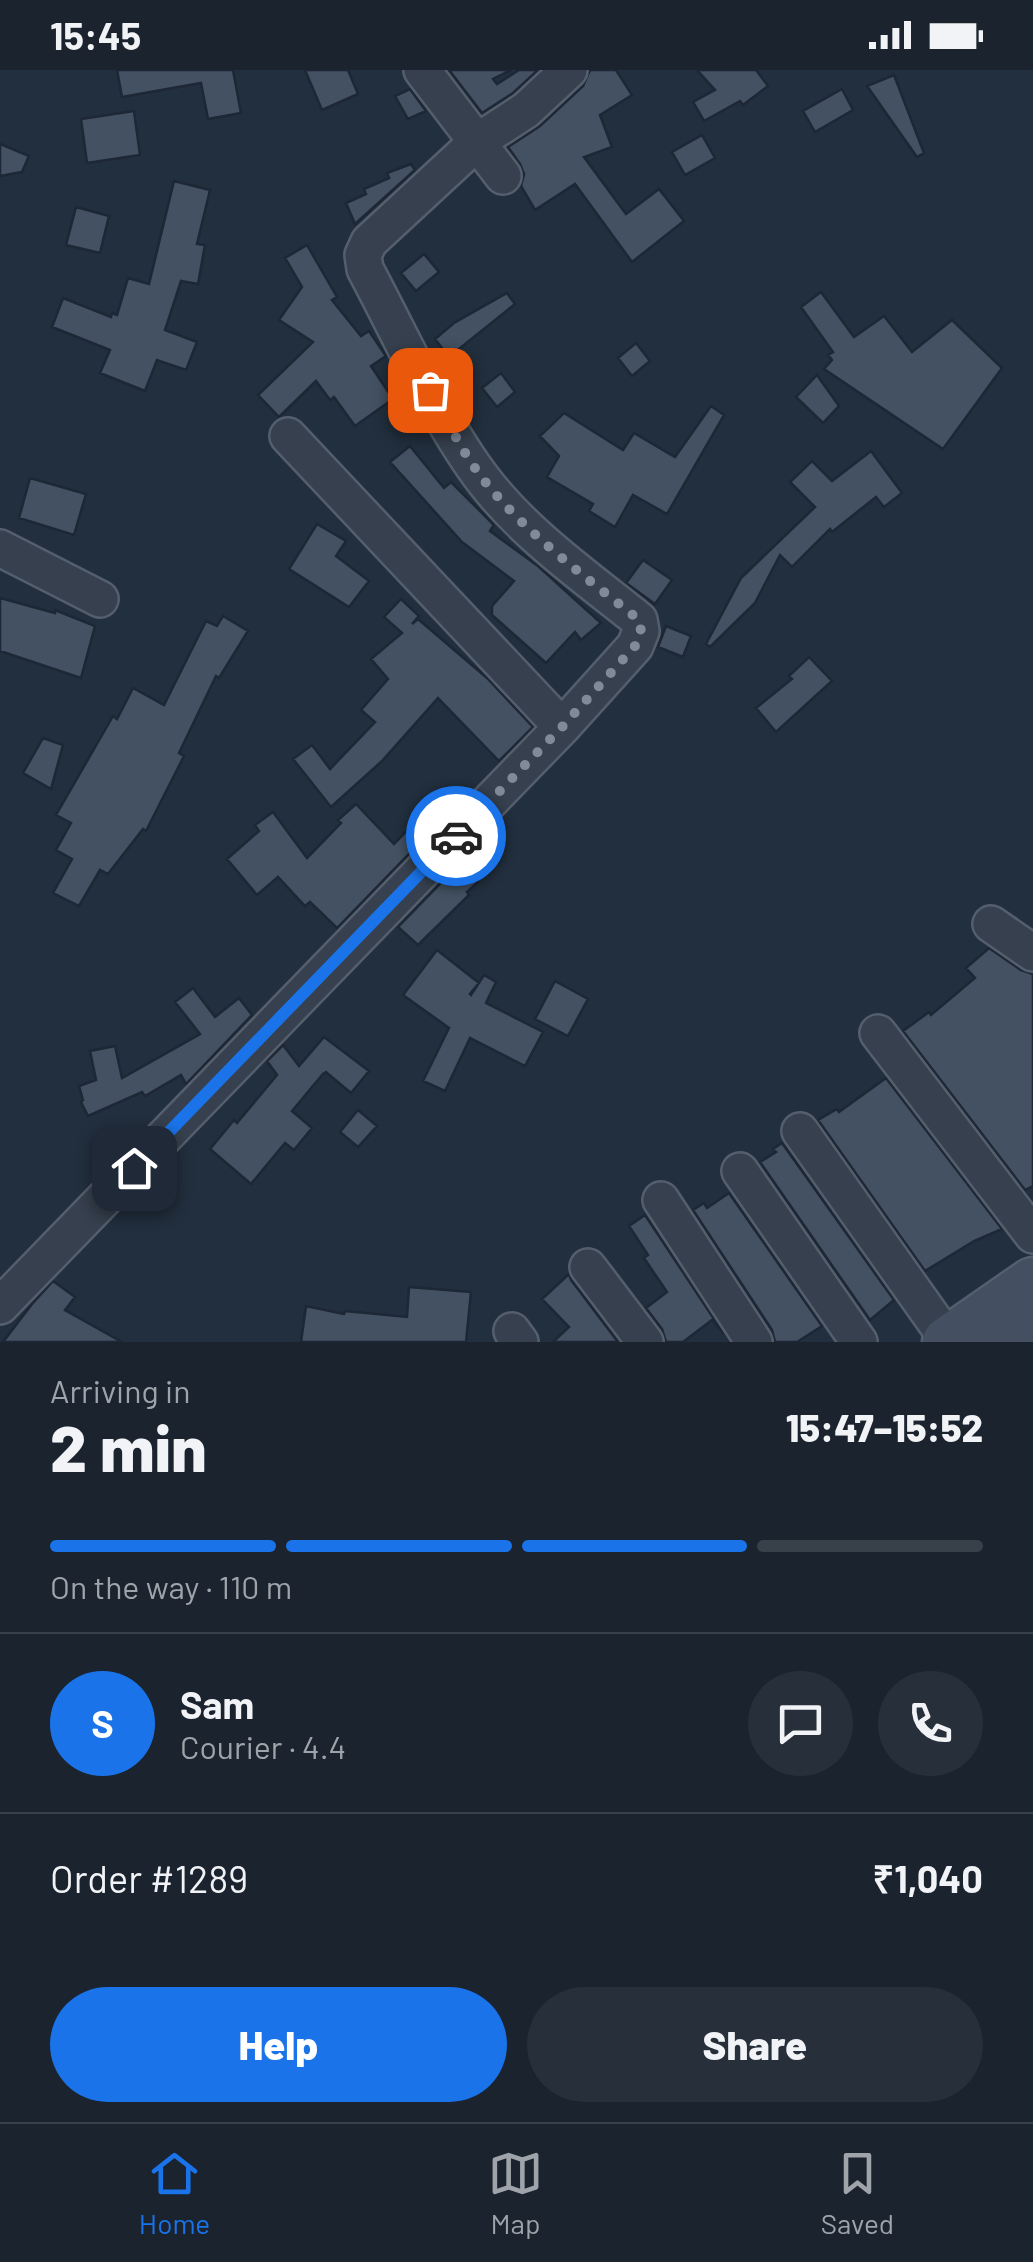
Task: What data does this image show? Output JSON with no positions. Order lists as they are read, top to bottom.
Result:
{
  "page": {
    "status": "15:45",
    "heading": ["2 min", "Arriving in", "15:47–15:52"],
    "panel": [
      "Sam",
      "Courier · 4.4",
      "Order #1289",
      "₹1,040"
    ],
    "bar": "On the way · 110 m",
    "round": "S",
    "buttons": ["Help", "Share"],
    "tabs": ["Home", "Map", "Saved"]
  }
}
